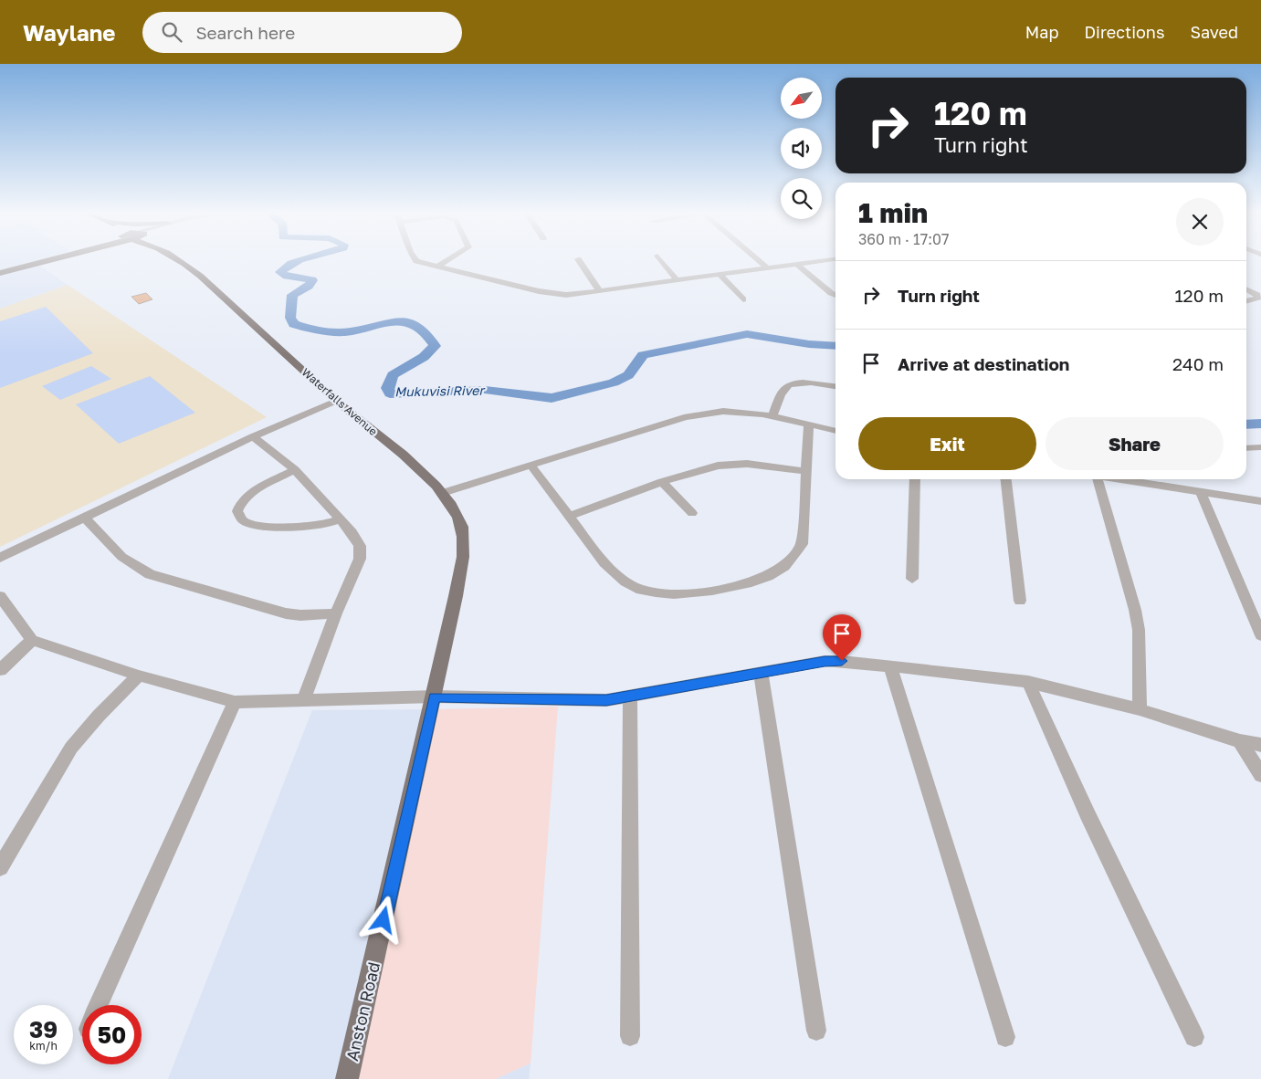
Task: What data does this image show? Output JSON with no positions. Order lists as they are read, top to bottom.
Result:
{
  "streets": {
    "main road": ["Waterfalls Avenue", "Anston Road"]
  },
  "crossings": [
    ["Waterfalls Avenue", "Anston Road"]
  ],
  "water": ["Mukuvisi River"],
  "north": "bottom left",
  "page": {
    "header": "Waylane",
    "search": "Search here",
    "nav": ["Map", "Directions", "Saved"],
    "turn": ["120 m", "Turn right"],
    "heading": ["1 min", "360 m · 17:07"],
    "list": [
      {
        "name": "Turn right",
        "value": "120 m"
      },
      {
        "name": "Arrive at destination",
        "value": "240 m"
      }
    ],
    "buttons": ["Exit", "Share"],
    "speed": "39 km/h",
    "limit": "50"
  }
}
